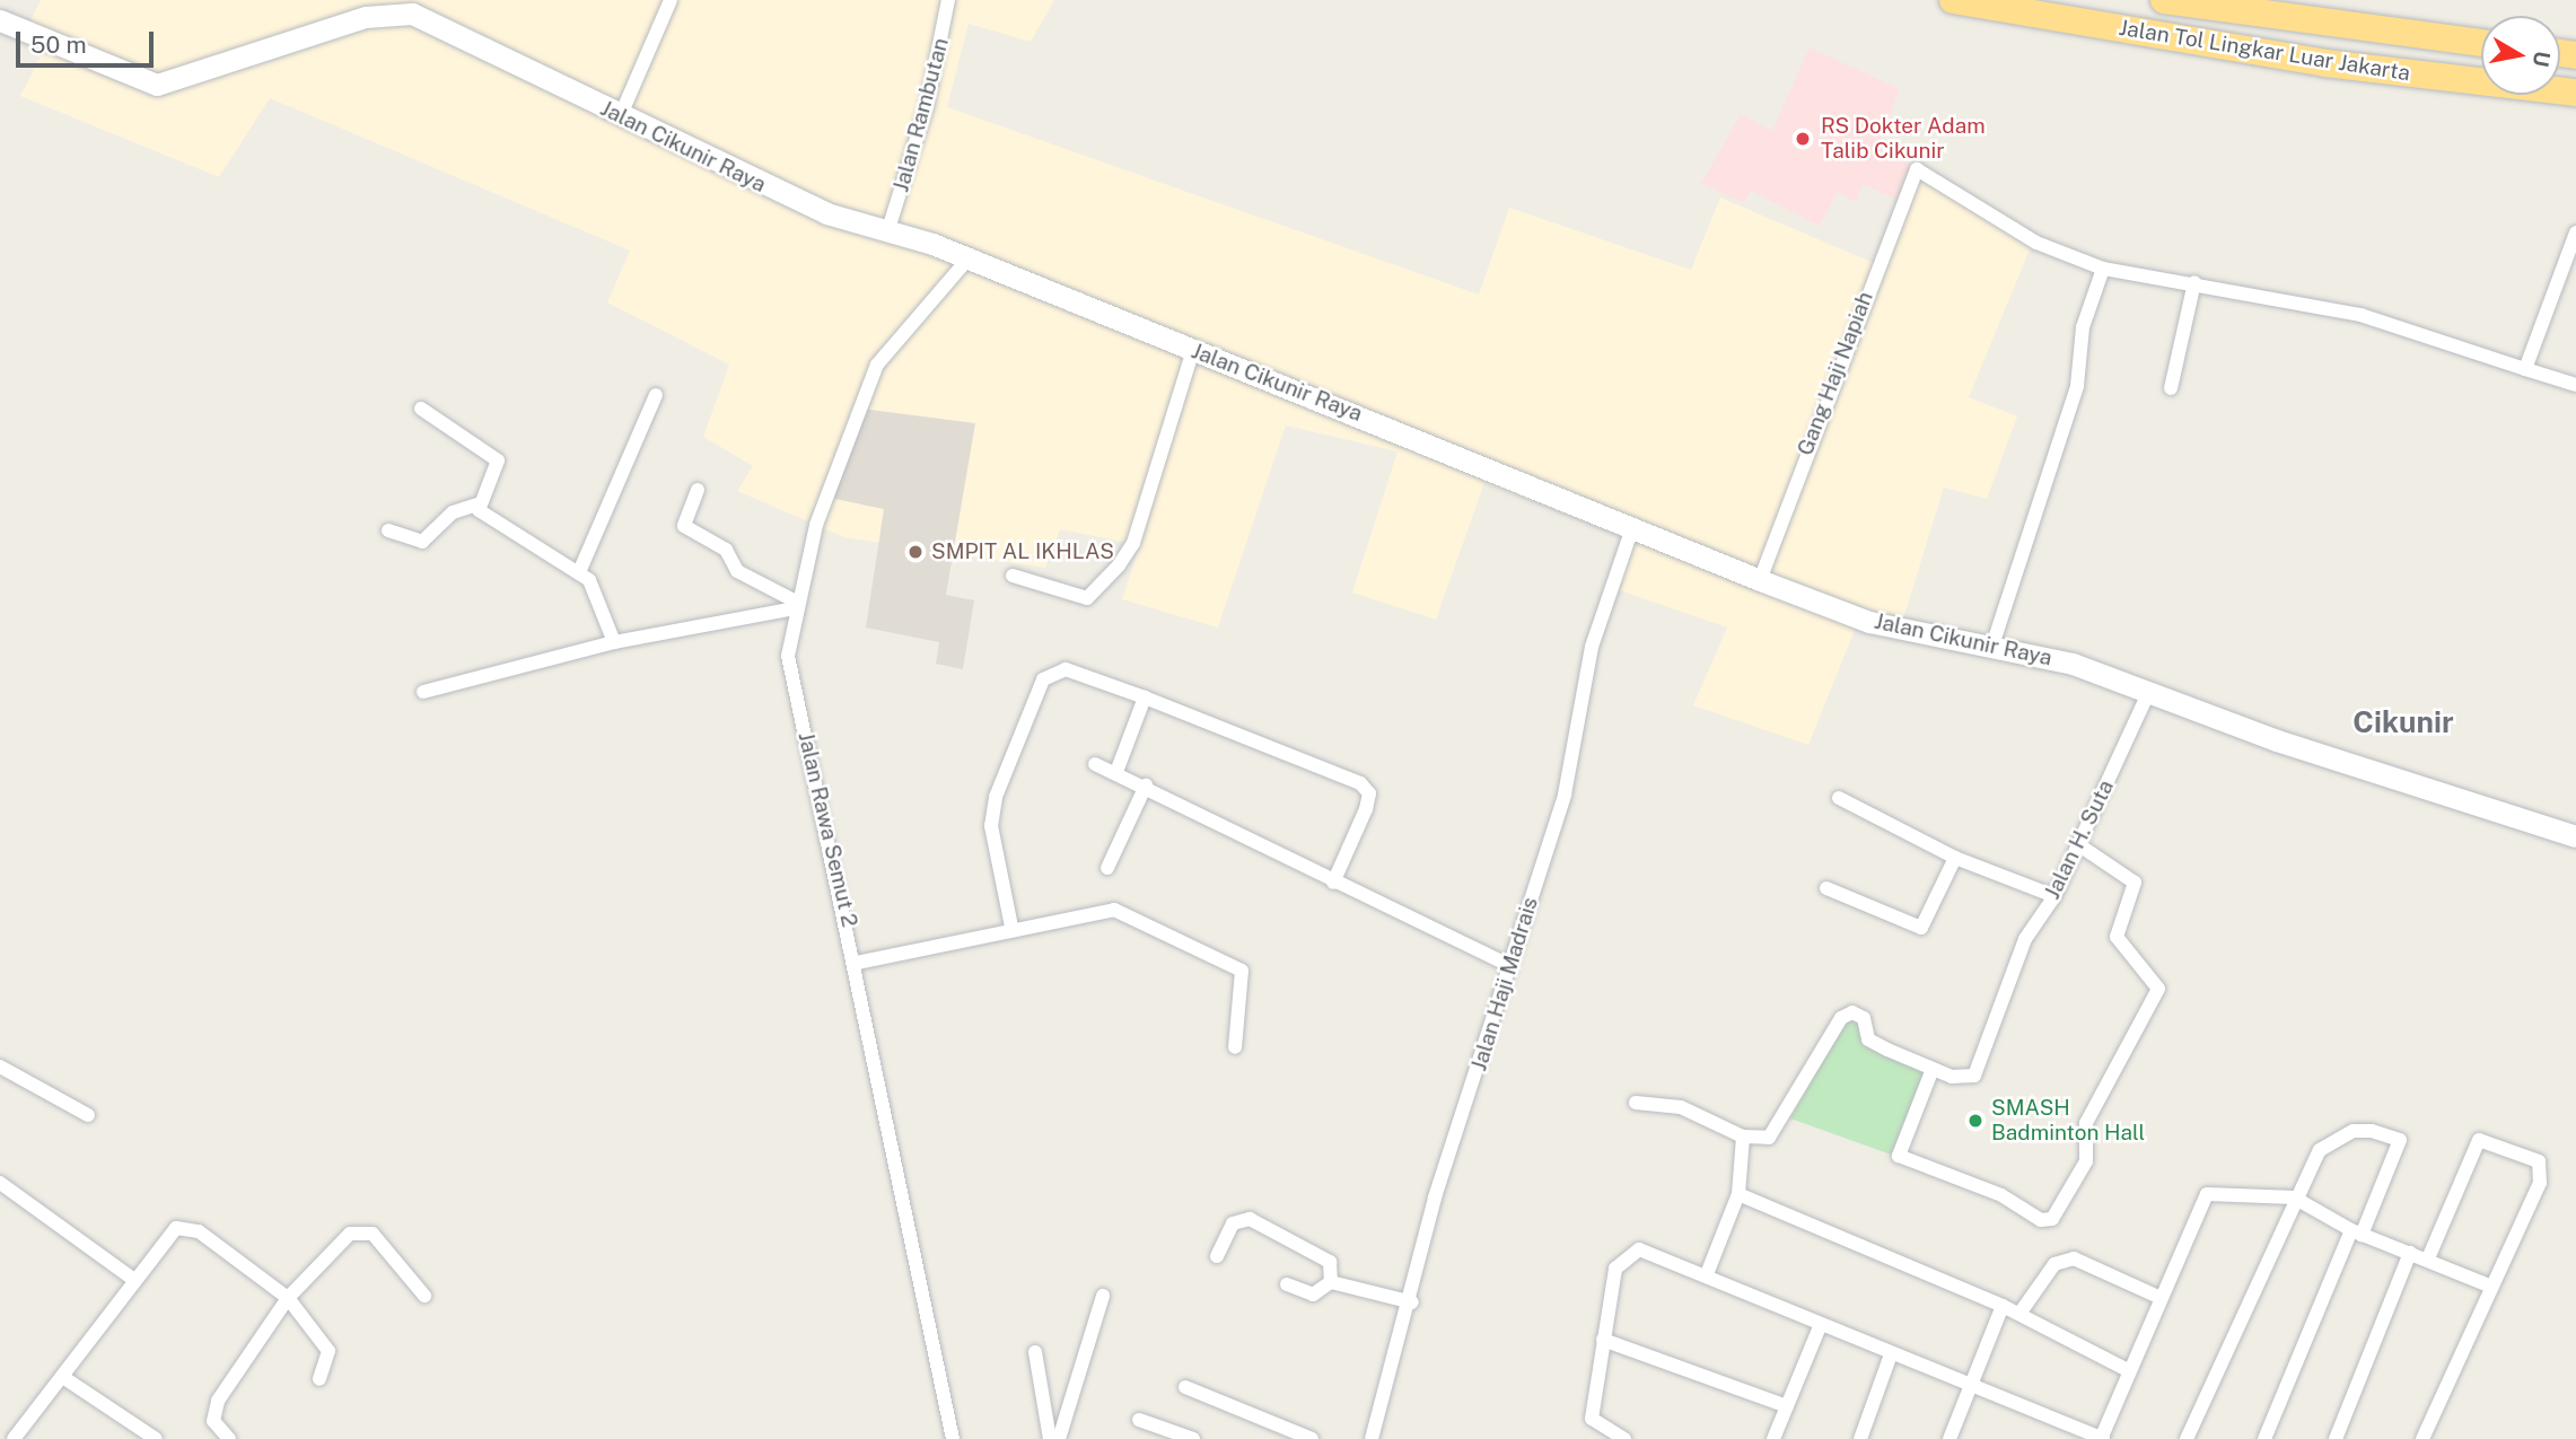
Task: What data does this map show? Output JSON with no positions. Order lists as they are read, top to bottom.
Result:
{
  "streets": {
    "highway": ["Jalan Tol Lingkar Luar Jakarta"],
    "street": [
      "Jalan Rambutan",
      "Jalan Cikunir Raya",
      "Gang Haji Napiah",
      "Jalan Rawa Semut 2",
      "Jalan H. Suta",
      "Jalan Haji Madrais"
    ]
  },
  "crossings": [
    ["Jalan Rambutan", "Jalan Cikunir Raya"],
    ["Jalan Cikunir Raya", "Gang Haji Napiah"],
    ["Jalan Cikunir Raya", "Jalan Rawa Semut 2"],
    ["Jalan Cikunir Raya", "Jalan H. Suta"],
    ["Jalan Cikunir Raya", "Jalan Haji Madrais"]
  ],
  "districts": ["Cikunir"],
  "places": ["RS Dokter Adam Talib Cikunir", "SMPIT AL IKHLAS", "SMASH Badminton Hall"],
  "scale_bar": "50 m",
  "north": "right"
}
